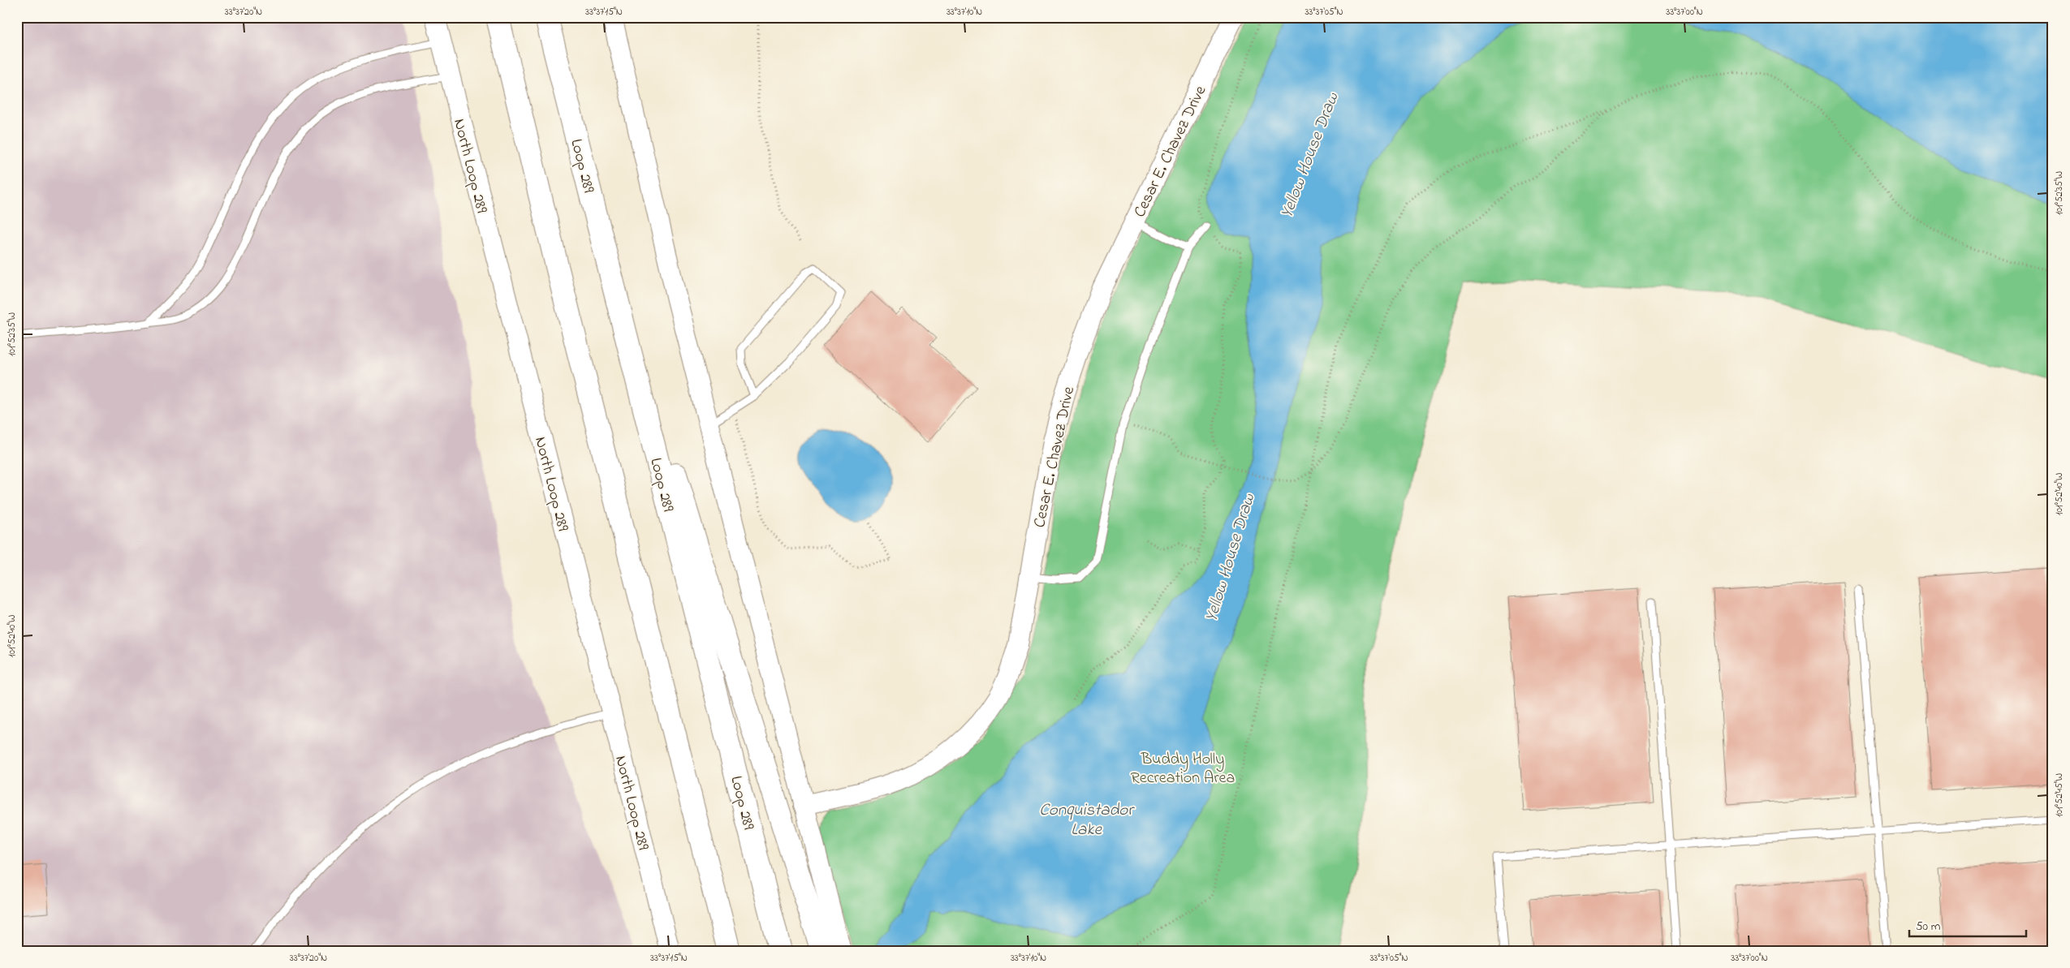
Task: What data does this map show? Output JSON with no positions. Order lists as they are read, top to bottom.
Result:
{
  "streets": {
    "highway": ["Loop 289"],
    "main road": ["Cesar E. Chavez Drive", "North Loop 289"]
  },
  "water": ["Yellow House Draw", "Conquistador Lake"],
  "parks": ["Buddy Holly Recreation Area"],
  "scale_bar": "50 m",
  "coordinates": [
    "33°37'20\"N",
    "33°37'15\"N",
    "33°37'10\"N",
    "33°37'05\"N",
    "33°37'00\"N",
    "101°52'35\"W",
    "101°52'40\"W",
    "101°52'45\"W"
  ]
}
